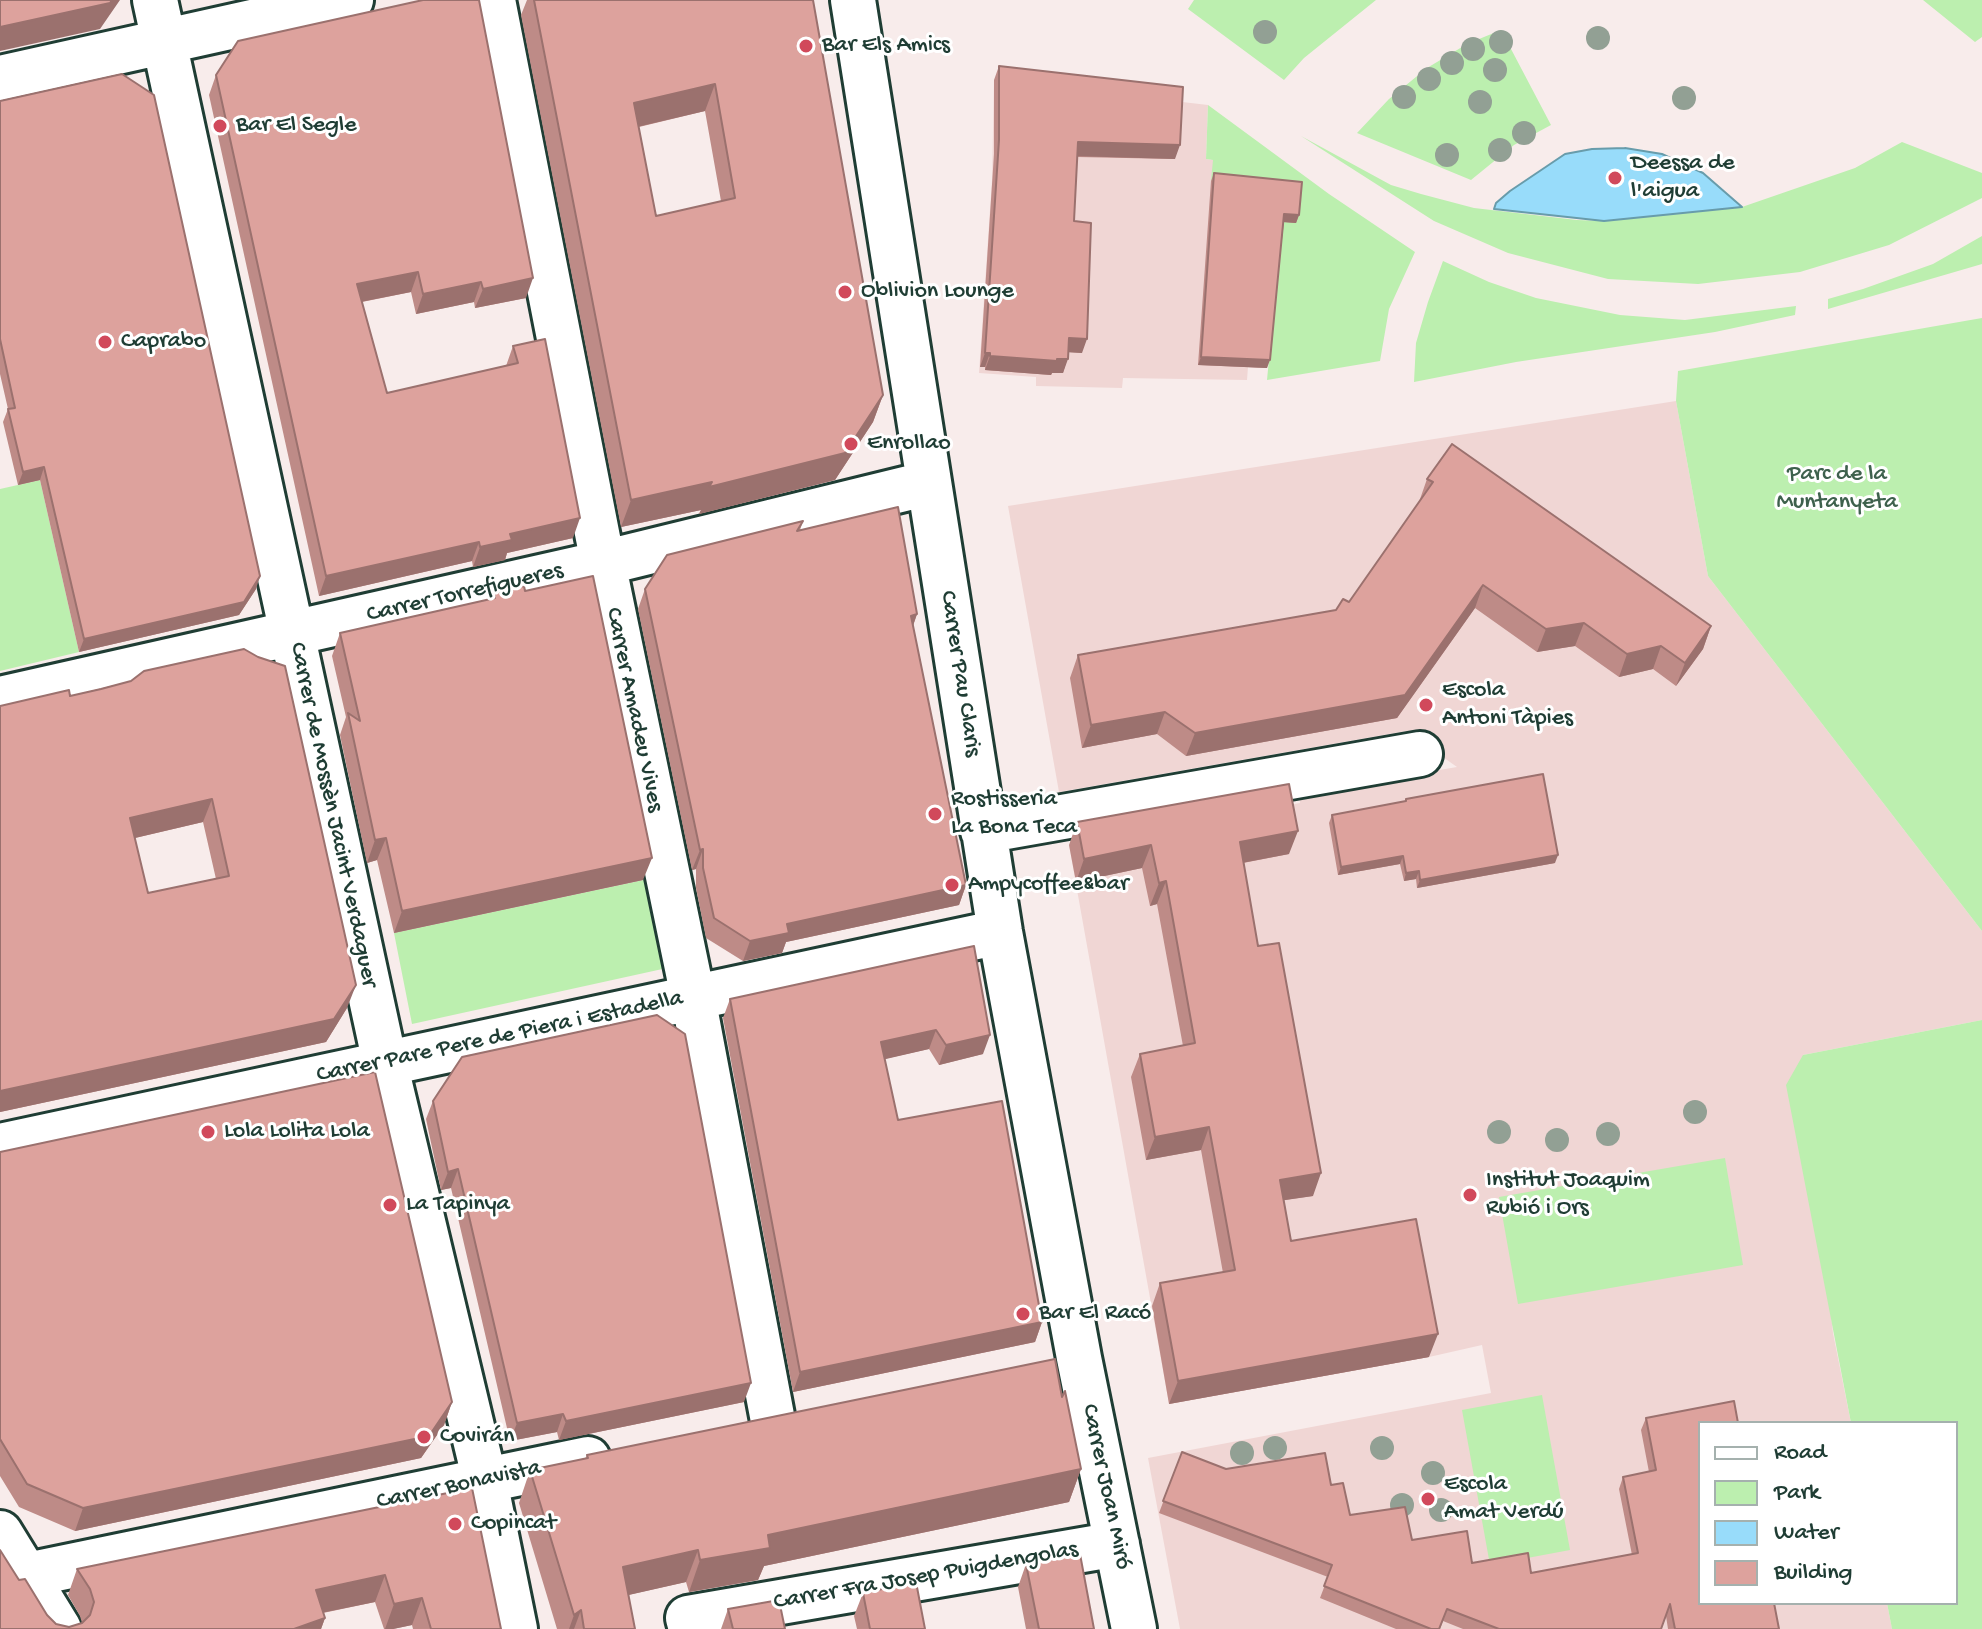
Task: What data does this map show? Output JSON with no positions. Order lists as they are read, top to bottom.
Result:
{
  "streets": {
    "street": [
      "Carrer Torrefigueres",
      "Carrer Pau Claris",
      "Carrer Amadeu Vives",
      "Carrer de Mossèn Jacint Verdaguer",
      "Carrer Pare Pere de Piera i Estadella",
      "Carrer Bonavista",
      "Carrer Joan Miró",
      "Carrer Fra Josep Puigdengolas"
    ]
  },
  "crossings": [
    ["Carrer Torrefigueres", "Carrer Pau Claris"],
    ["Carrer Torrefigueres", "Carrer Amadeu Vives"],
    ["Carrer Torrefigueres", "Carrer de Mossèn Jacint Verdaguer"],
    ["Carrer Pau Claris", "Carrer Pare Pere de Piera i Estadella"],
    ["Carrer Pau Claris", "Carrer Joan Miró"],
    ["Carrer Amadeu Vives", "Carrer Pare Pere de Piera i Estadella"],
    ["Carrer de Mossèn Jacint Verdaguer", "Carrer Pare Pere de Piera i Estadella"],
    ["Carrer de Mossèn Jacint Verdaguer", "Carrer Bonavista"],
    ["Carrer Joan Miró", "Carrer Fra Josep Puigdengolas"]
  ],
  "parks": ["Parc de la Muntanyeta"],
  "places": [
    "Bar Els Amics",
    "Bar El Segle",
    "Deessa de l'aigua",
    "Oblivion Lounge",
    "Caprabo",
    "Enrollao",
    "Escola Antoni Tàpies",
    "Rostisseria La Bona Teca",
    "Ampycoffee&bar",
    "Lola Lolita Lola",
    "Institut Joaquim Rubió i Ors",
    "La Tapinya",
    "Bar El Racó",
    "Covirán",
    "Escola Amat Verdú",
    "Copincat"
  ],
  "legend": [
    "Road",
    "Park",
    "Water",
    "Building"
  ]
}
